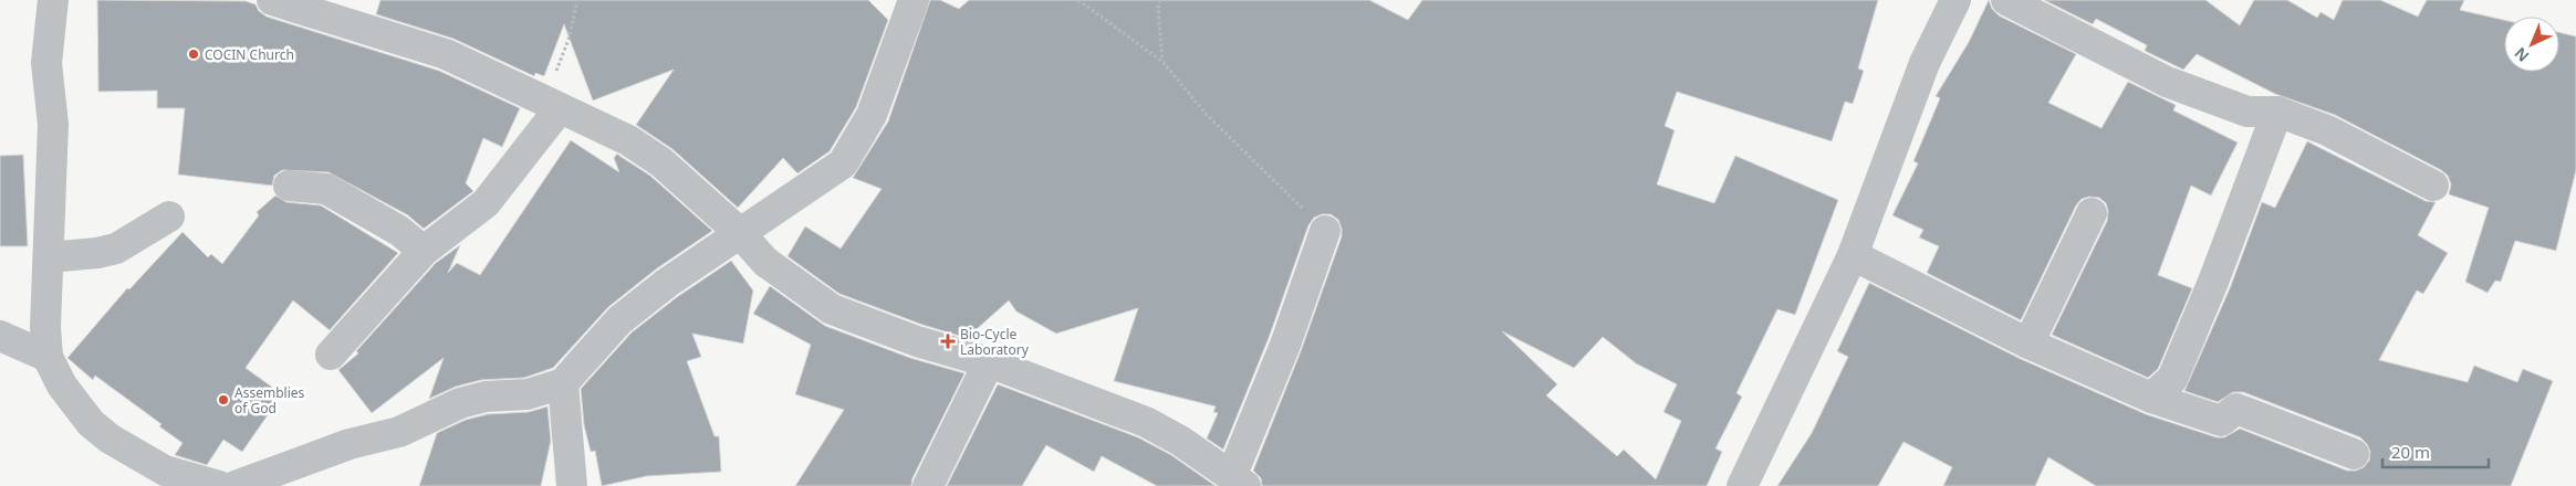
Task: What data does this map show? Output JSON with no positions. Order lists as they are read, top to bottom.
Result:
{
  "places": {
    "other": ["COCIN Church", "Assemblies of God"],
    "health": ["Bio-Cycle Laboratory"]
  },
  "scale_bar": "20 m",
  "north": "bottom left"
}
